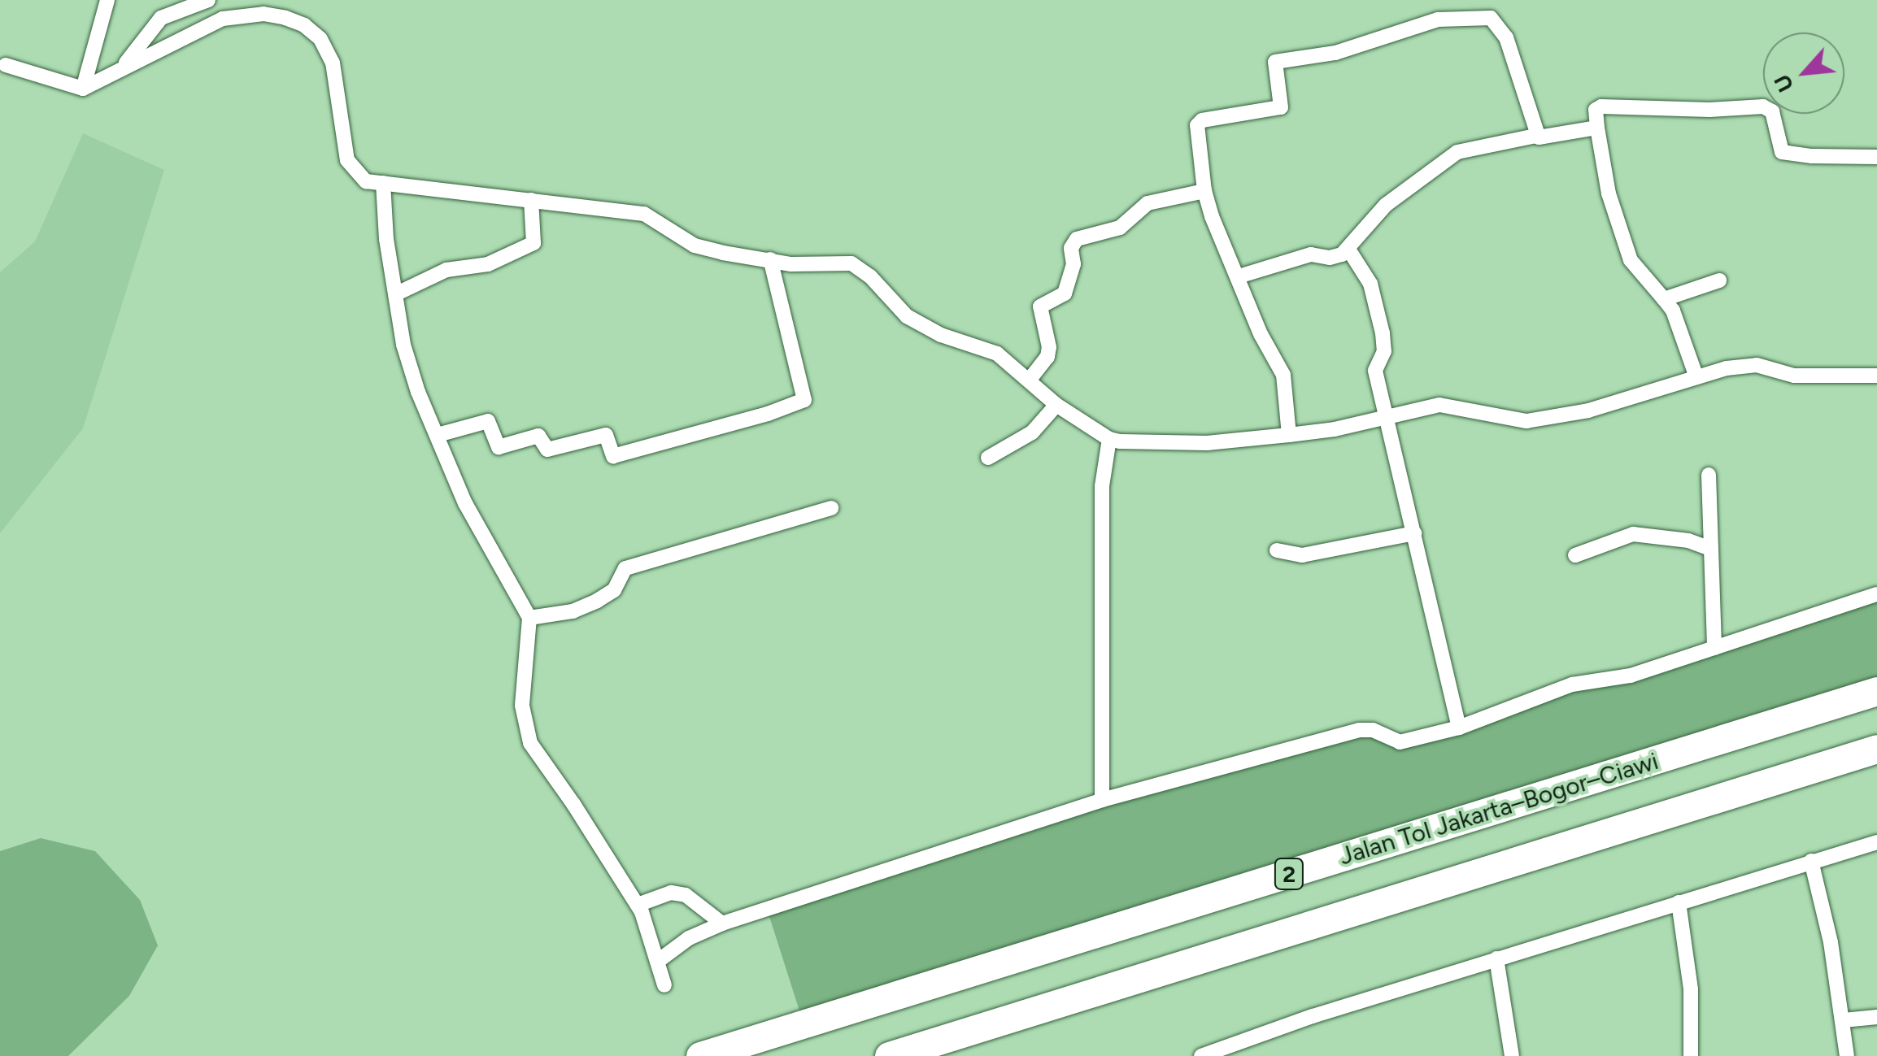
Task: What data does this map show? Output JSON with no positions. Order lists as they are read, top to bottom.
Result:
{
  "streets": {
    "highway": ["Jalan Tol Jakarta–Bogor–Ciawi", "2"]
  },
  "north": "bottom left"
}
